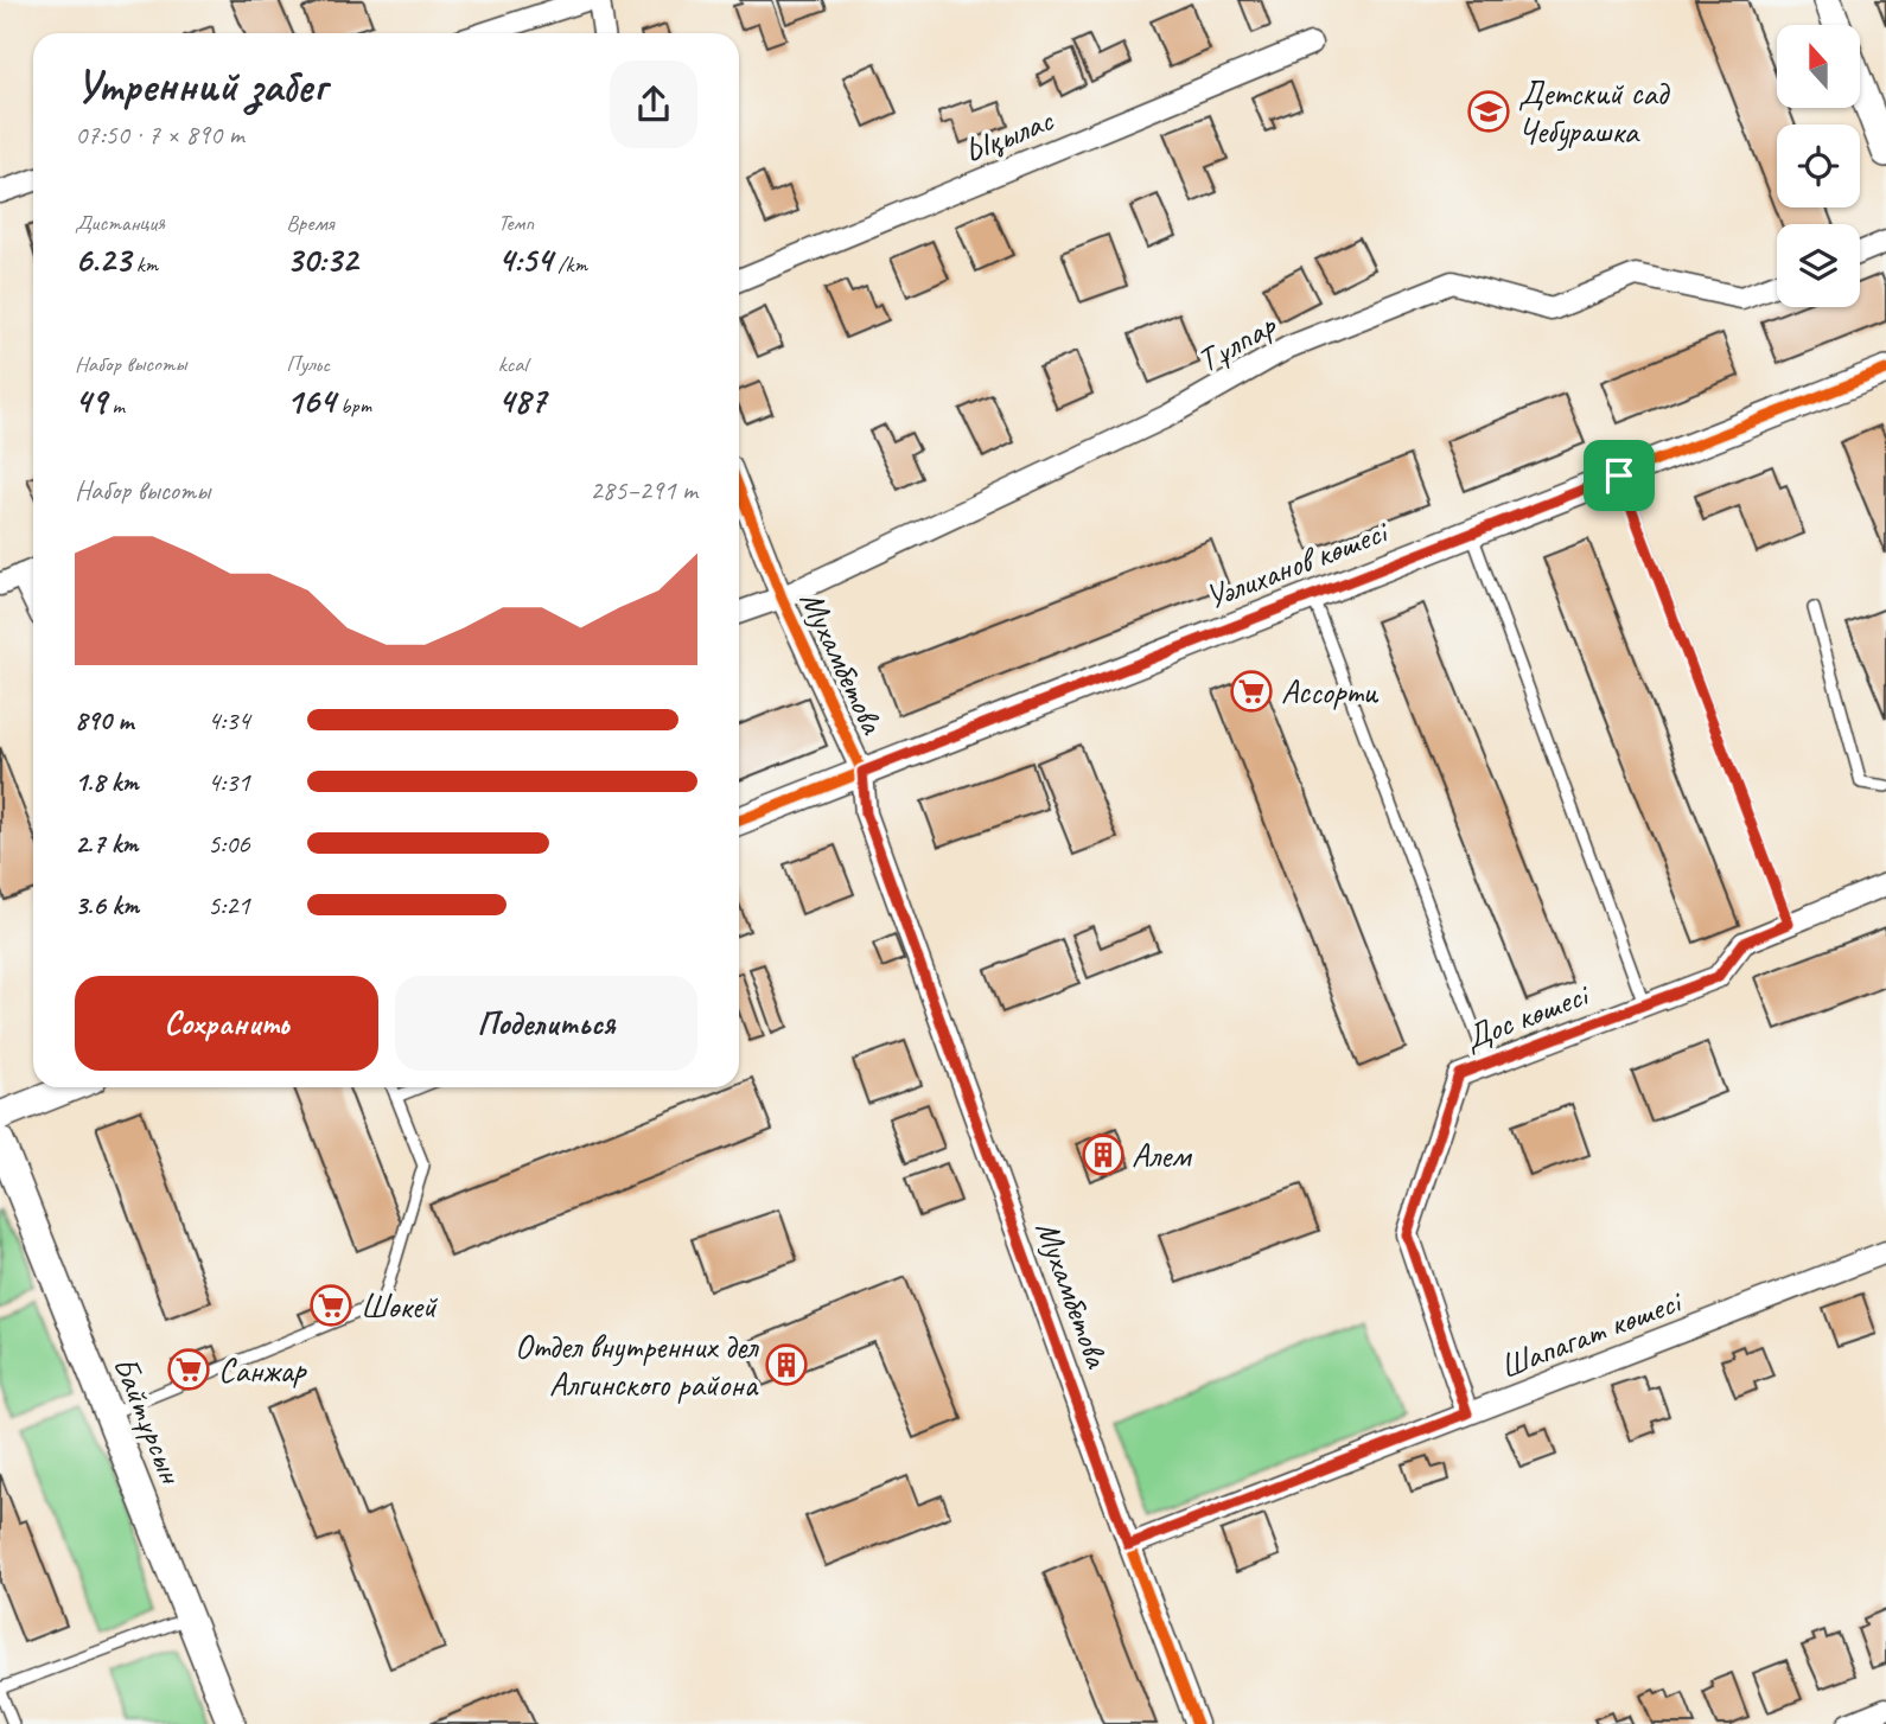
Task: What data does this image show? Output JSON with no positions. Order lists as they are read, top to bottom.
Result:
{
  "streets": {
    "street": [
      "Ықылас",
      "Тұлпар",
      "Уәлиханов көшесі",
      "Мухамбетова",
      "Дос көшесі",
      "Шапагат көшесі",
      "Байтұрсын"
    ]
  },
  "crossings": [
    ["Тұлпар", "Мухамбетова"],
    ["Уәлиханов көшесі", "Мухамбетова"],
    ["Мухамбетова", "Шапагат көшесі"],
    ["Дос көшесі", "Шапагат көшесі"]
  ],
  "places": {
    "school or university": ["Детский сад Чебурашка"],
    "supermarket": ["Ассорти", "Шөкей", "Санжар"],
    "building": ["Алем", "Отдел внутренних дел Алгинского района"]
  },
  "north": "top",
  "page": {
    "heading": ["Утренний забег", "07:50 · 7 × 890 m"],
    "stats": [
      ["Дистанция", "6.23 km"],
      ["Время", "30:32"],
      ["Темп", "4:54 /km"],
      ["Набор высоты", "49 m"],
      ["Пульс", "164 bpm"],
      ["kcal", "487"]
    ],
    "chart": ["Набор высоты", "285–291 m"],
    "list": [
      {
        "name": "890 m",
        "note": "4:34"
      },
      {
        "name": "1.8 km",
        "note": "4:31"
      },
      {
        "name": "2.7 km",
        "note": "5:06"
      },
      {
        "name": "3.6 km",
        "note": "5:21"
      }
    ],
    "buttons": ["Сохранить", "Поделиться"]
  }
}
